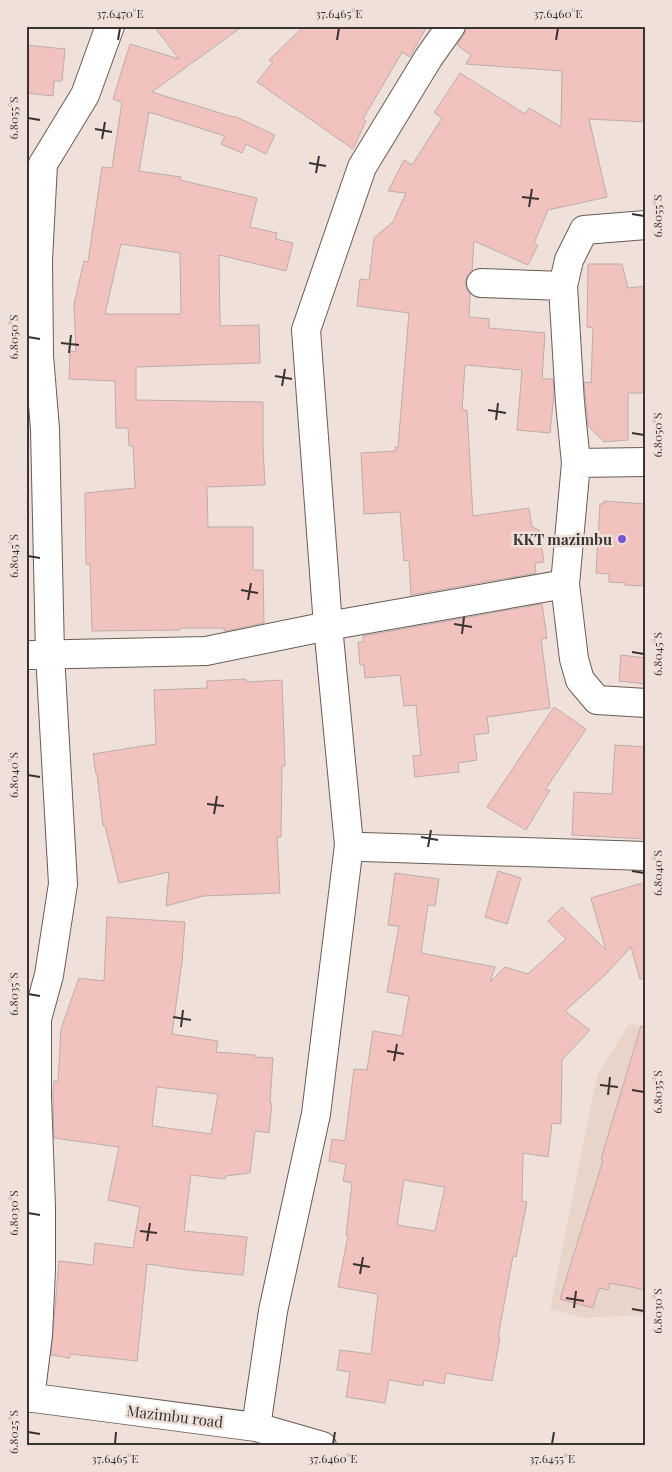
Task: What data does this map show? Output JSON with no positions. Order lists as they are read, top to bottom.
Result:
{
  "streets": {
    "street": ["Mazimbu road"]
  },
  "places": ["KKT mazimbu"],
  "coordinates": [
    "37.6470°E",
    "37.6465°E",
    "37.6460°E",
    "6.8055°S",
    "6.8050°S",
    "6.8045°S",
    "6.8040°S",
    "6.8035°S",
    "6.8030°S",
    "6.8025°S",
    "37.6455°E"
  ]
}
